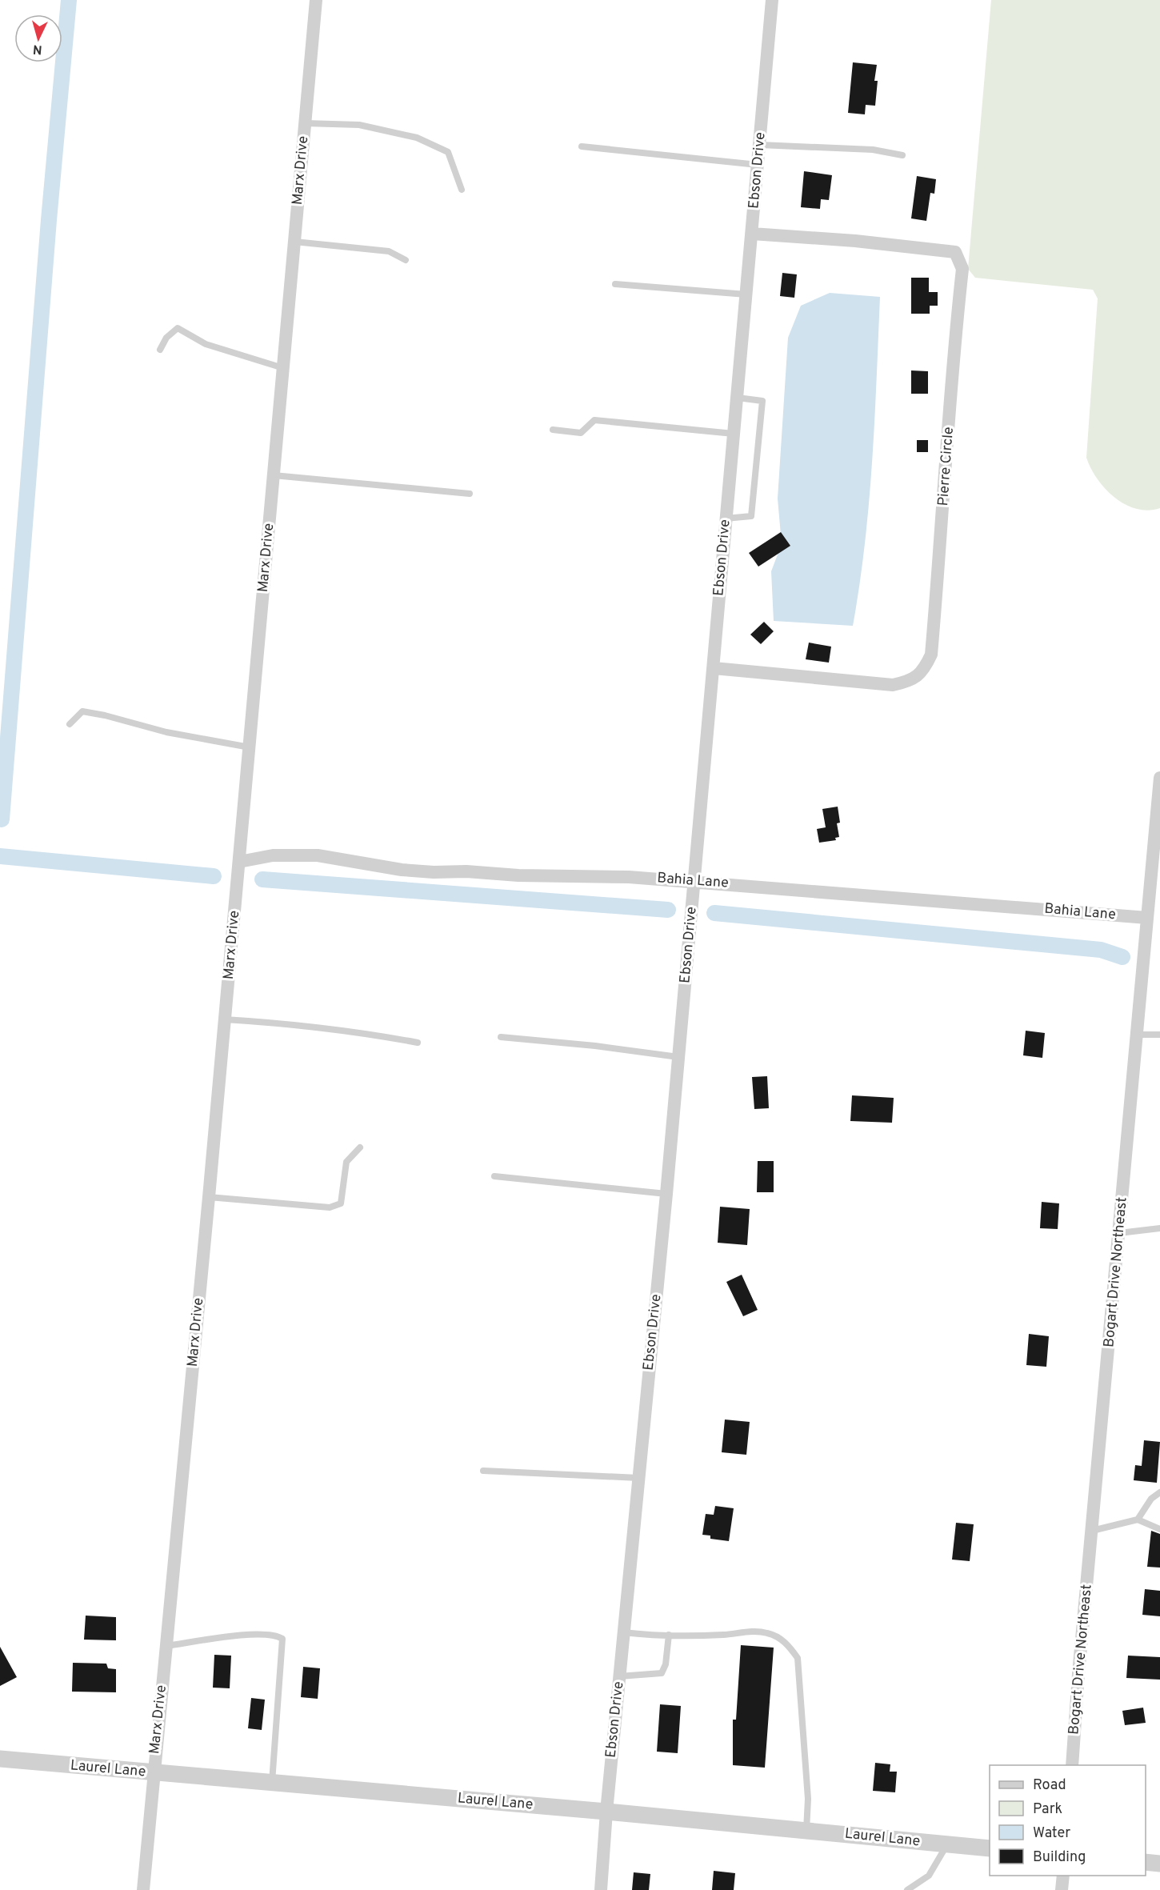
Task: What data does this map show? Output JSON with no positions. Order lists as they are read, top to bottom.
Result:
{
  "streets": {
    "street": [
      "Marx Drive",
      "Ebson Drive",
      "Pierre Circle",
      "Bahia Lane",
      "Bogart Drive Northeast",
      "Laurel Lane"
    ]
  },
  "crossings": [
    ["Marx Drive", "Bahia Lane"],
    ["Marx Drive", "Laurel Lane"],
    ["Ebson Drive", "Pierre Circle"],
    ["Ebson Drive", "Bahia Lane"],
    ["Ebson Drive", "Laurel Lane"],
    ["Bahia Lane", "Bogart Drive Northeast"]
  ],
  "legend": [
    "Road",
    "Park",
    "Water",
    "Building"
  ],
  "north": "bottom"
}
